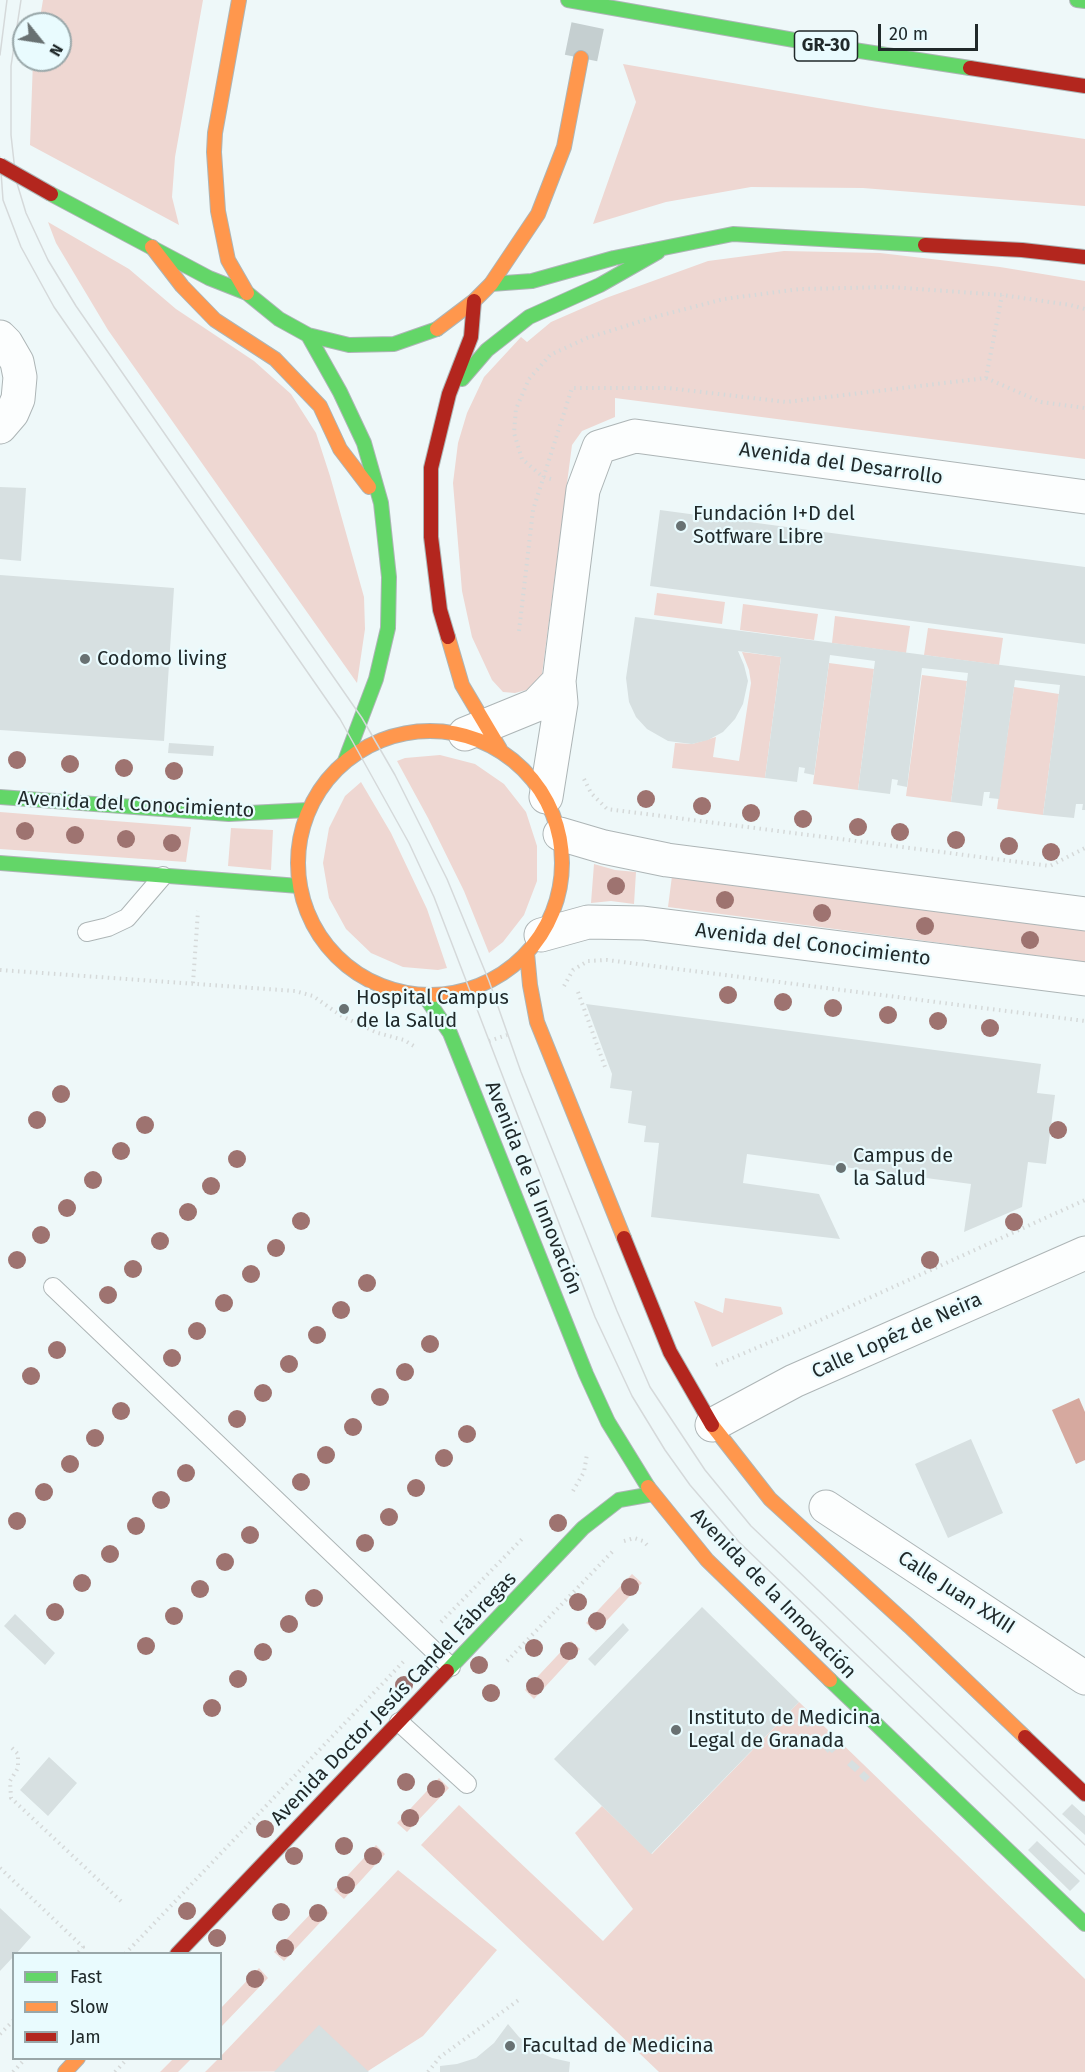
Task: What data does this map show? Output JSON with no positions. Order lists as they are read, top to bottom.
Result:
{
  "streets": {
    "main road": [
      "GR-30",
      "Avenida del Conocimiento",
      "Avenida de la Innovación",
      "Avenida Doctor Jesús Candel Fábregas"
    ],
    "street": ["Avenida del Desarrollo", "Calle Lopéz de Neira", "Calle Juan XXIII"]
  },
  "crossings": [
    ["Avenida de la Innovación", "Avenida Doctor Jesús Candel Fábregas"]
  ],
  "places": [
    "Fundación I+D del Sotfware Libre",
    "Codomo living",
    "Hospital Campus de la Salud",
    "Campus de la Salud",
    "Instituto de Medicina Legal de Granada",
    "Facultad de Medicina"
  ],
  "legend": ["Fast", "Slow", "Jam"],
  "scale_bar": "20 m",
  "north": "bottom right"
}
